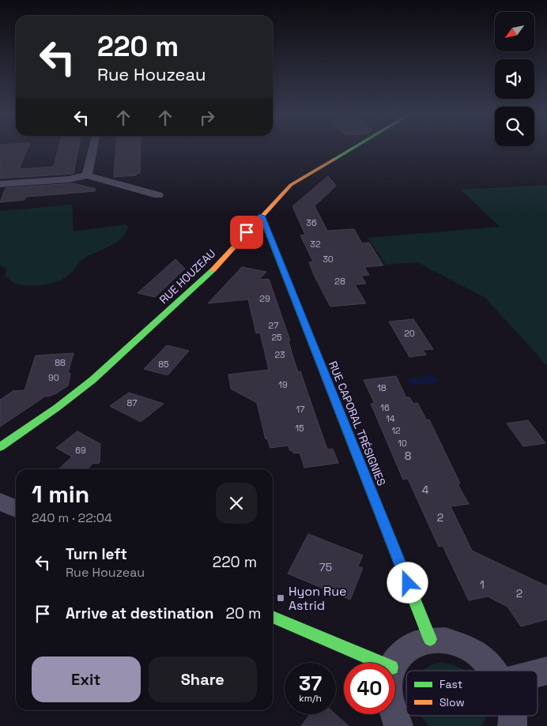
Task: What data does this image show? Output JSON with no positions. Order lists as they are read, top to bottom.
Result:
{
  "streets": {
    "street": ["RUE HOUZEAU", "RUE CAPORAL TRÉSIGNIES"]
  },
  "crossings": [
    ["RUE HOUZEAU", "RUE CAPORAL TRÉSIGNIES"]
  ],
  "places": {
    "transit": ["Hyon Rue Astrid"]
  },
  "house_numbers": [
    "36",
    "32",
    "30",
    "28",
    "29",
    "27",
    "20",
    "25",
    "23",
    "88",
    "85",
    "90",
    "19",
    "18",
    "87",
    "16",
    "17",
    "14",
    "15",
    "12",
    "10",
    "69",
    "8",
    "4",
    "2",
    "75",
    "1",
    "2"
  ],
  "legend": ["Fast", "Slow"],
  "north": "bottom left",
  "page": {
    "turn": ["220 m", "Rue Houzeau"],
    "heading": ["1 min", "240 m · 22:04"],
    "list": [
      {
        "name": "Turn left",
        "note": "Rue Houzeau",
        "value": "220 m"
      },
      {
        "name": "Arrive at destination",
        "value": "20 m"
      }
    ],
    "buttons": ["Exit", "Share"],
    "speed": "37 km/h",
    "limit": "40"
  }
}
